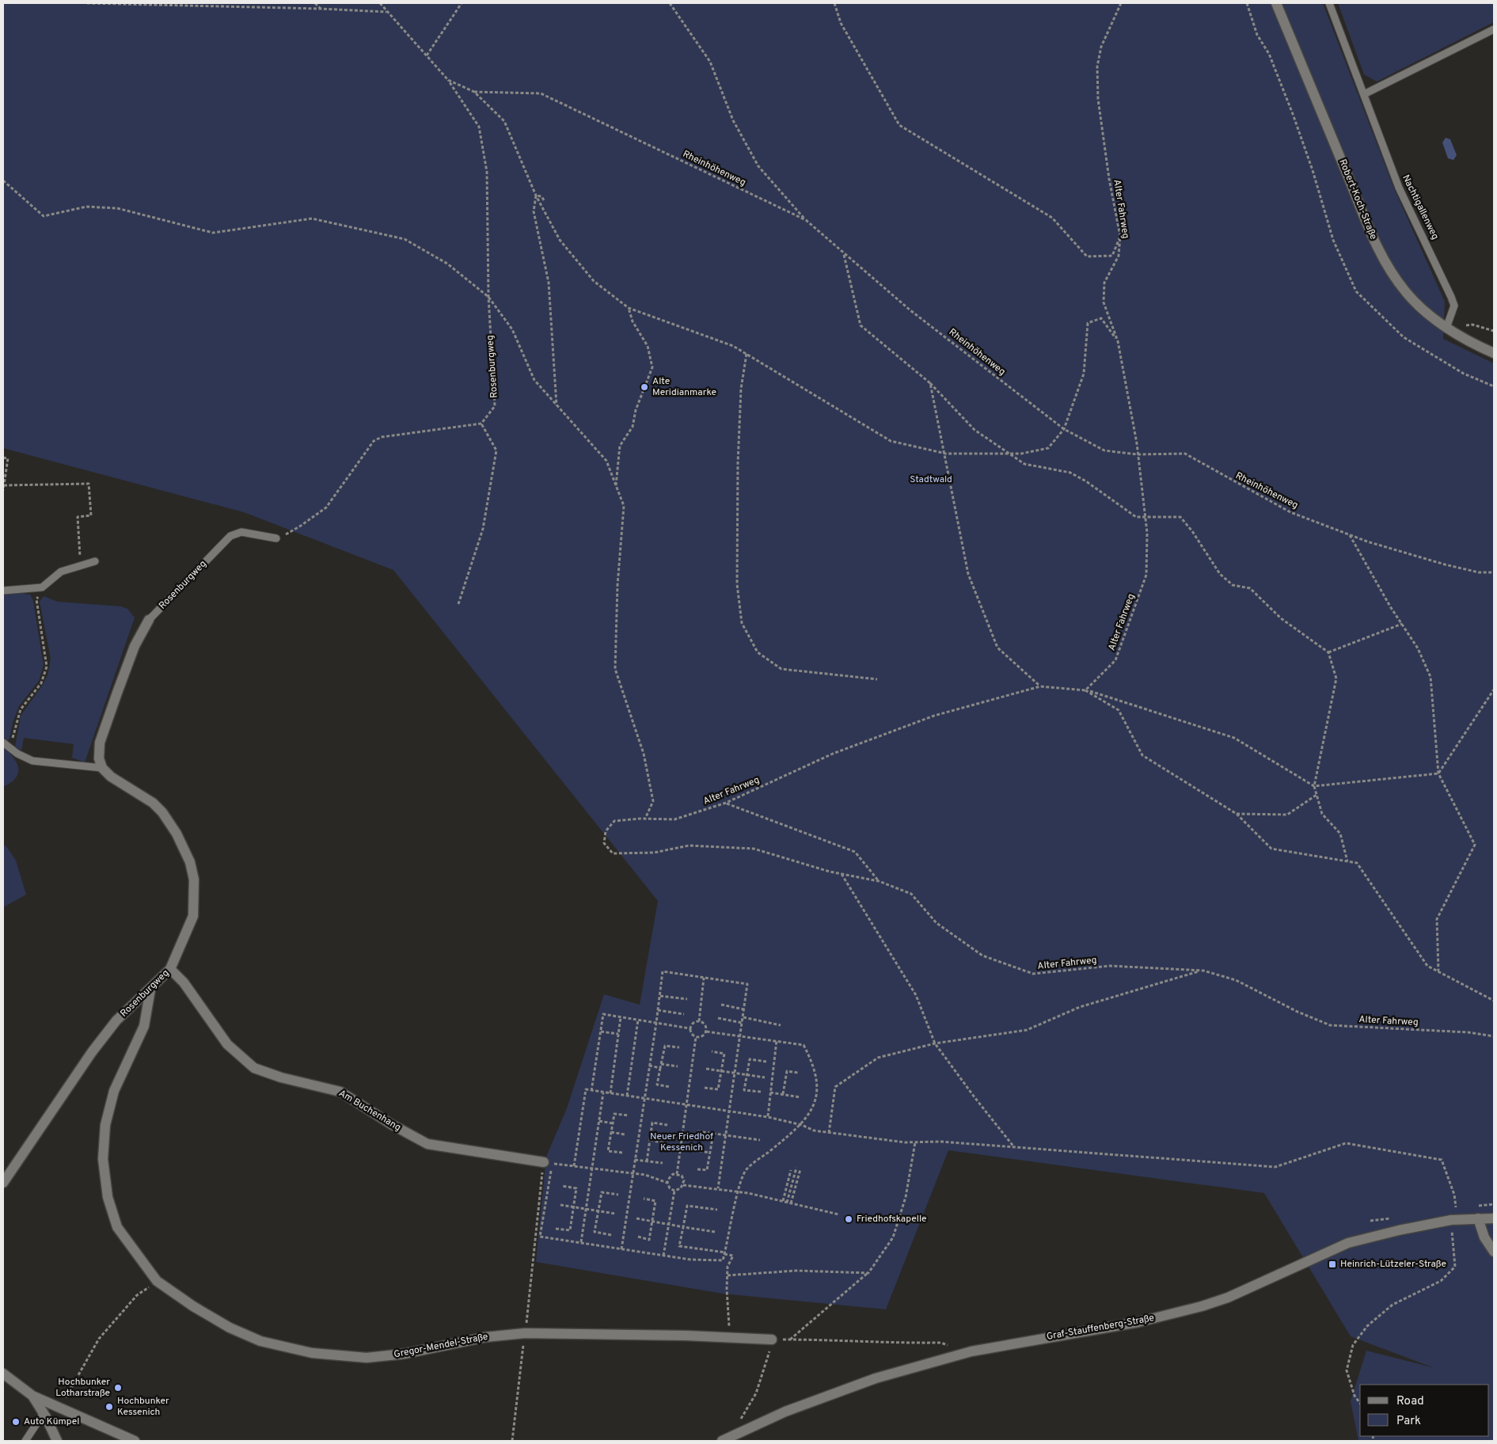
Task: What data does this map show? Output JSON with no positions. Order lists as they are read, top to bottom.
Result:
{
  "streets": {
    "street": [
      "Robert-Koch-Straße",
      "Rosenburgweg",
      "Am Buchenhang",
      "Graf-Stauffenberg-Straße",
      "Gregor-Mendel-Straße"
    ],
    "lane": ["Nachtigallenweg"],
    "path": ["Rheinhöhenweg", "Alter Fahrweg"]
  },
  "crossings": [
    ["Rheinhöhenweg", "Alter Fahrweg"],
    ["Robert-Koch-Straße", "Nachtigallenweg"],
    ["Rosenburgweg", "Am Buchenhang"],
    ["Rosenburgweg", "Gregor-Mendel-Straße"]
  ],
  "parks": ["Stadtwald", "Neuer Friedhof Kessenich"],
  "places": {
    "other": [
      "Alte Meridianmarke",
      "Friedhofskapelle",
      "Hochbunker Lotharstraße",
      "Hochbunker Kessenich",
      "Auto Kümpel"
    ],
    "transit": ["Heinrich-Lützeler-Straße"]
  },
  "legend": ["Road", "Park"]
}
